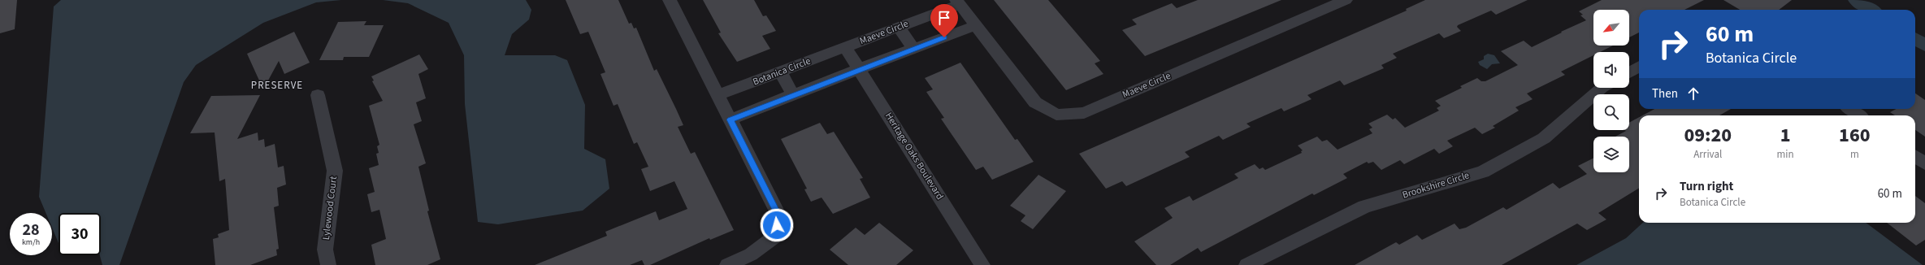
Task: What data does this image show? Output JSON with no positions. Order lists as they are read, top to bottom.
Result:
{
  "streets": {
    "street": [
      "Maeve Circle",
      "Botanica Circle",
      "Heritage Oaks Boulevard",
      "Brookshire Circle",
      "Lylewood Court"
    ]
  },
  "crossings": [
    ["Maeve Circle", "Botanica Circle"],
    ["Maeve Circle", "Heritage Oaks Boulevard"],
    ["Botanica Circle", "Heritage Oaks Boulevard"]
  ],
  "districts": ["PRESERVE"],
  "north": "bottom left",
  "page": {
    "turn": ["60 m", "Botanica Circle"],
    "then": "Then",
    "eta": [
      "09:20",
      "Arrival",
      "1",
      "min",
      "160",
      "m"
    ],
    "list": [
      {
        "name": "Turn right",
        "note": "Botanica Circle",
        "value": "60 m"
      }
    ],
    "speed": "28 km/h",
    "limit": "30"
  }
}
